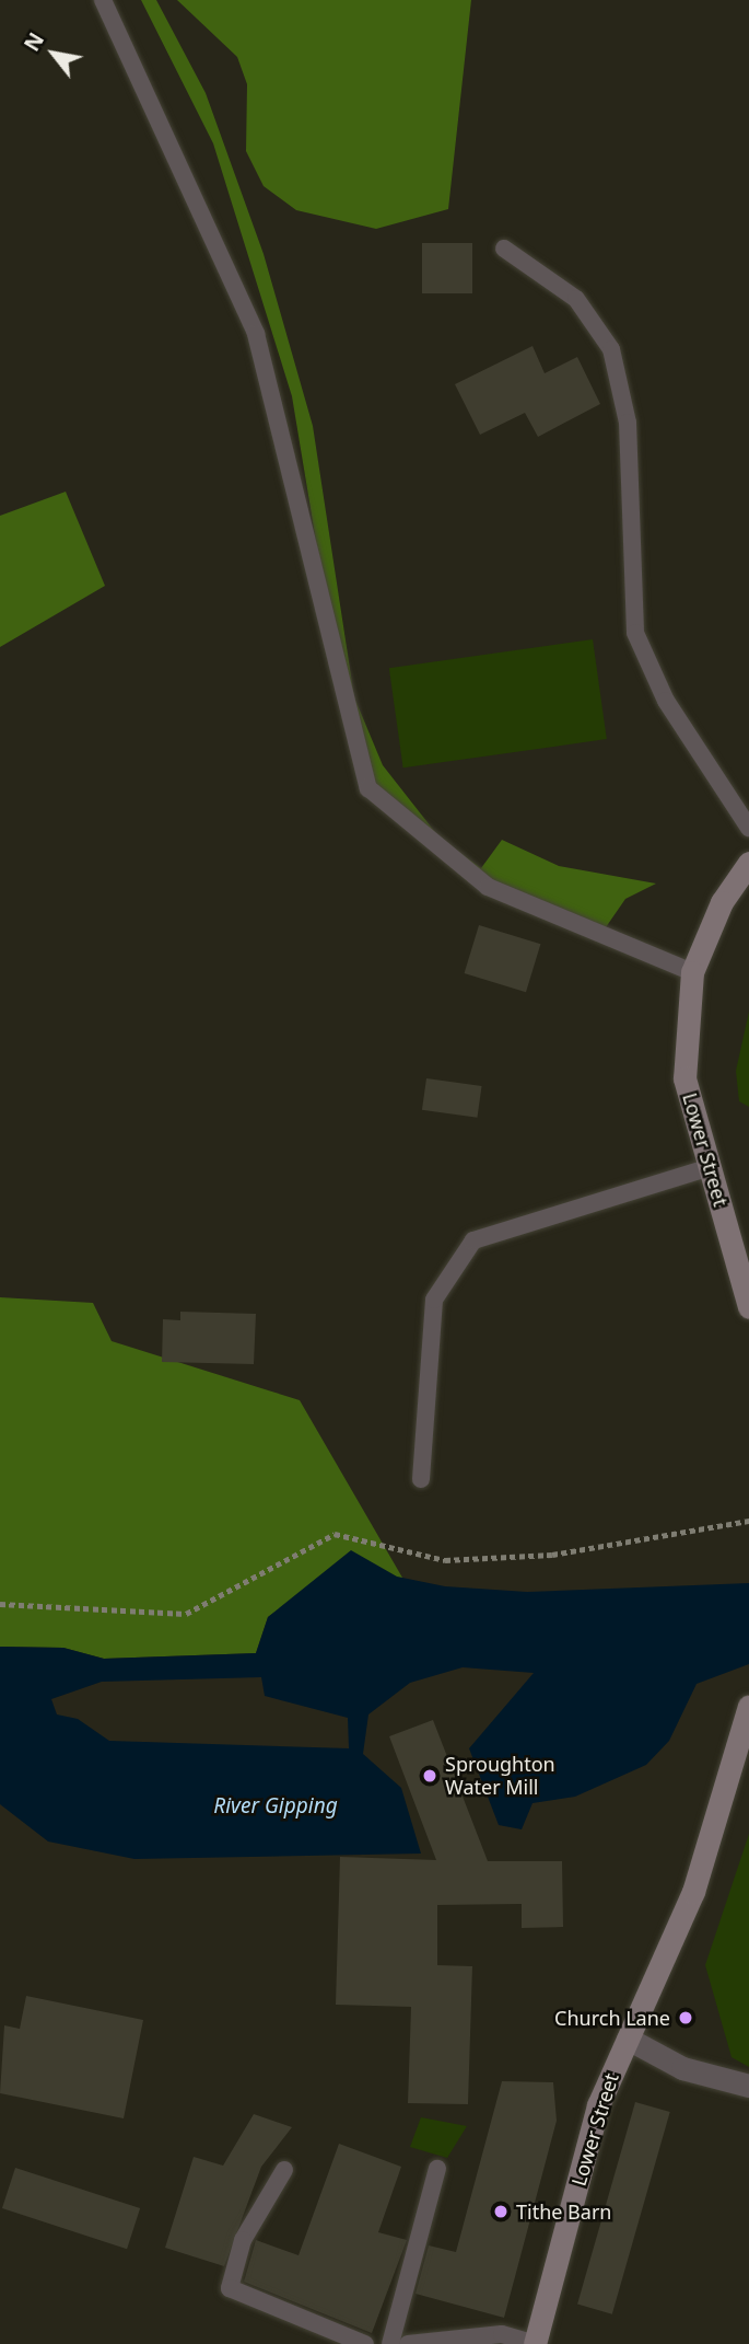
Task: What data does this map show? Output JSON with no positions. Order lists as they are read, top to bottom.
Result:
{
  "streets": {
    "street": ["Lower Street"]
  },
  "water": ["River Gipping"],
  "places": ["Sproughton Water Mill", "Church Lane", "Tithe Barn"],
  "north": "top left"
}
